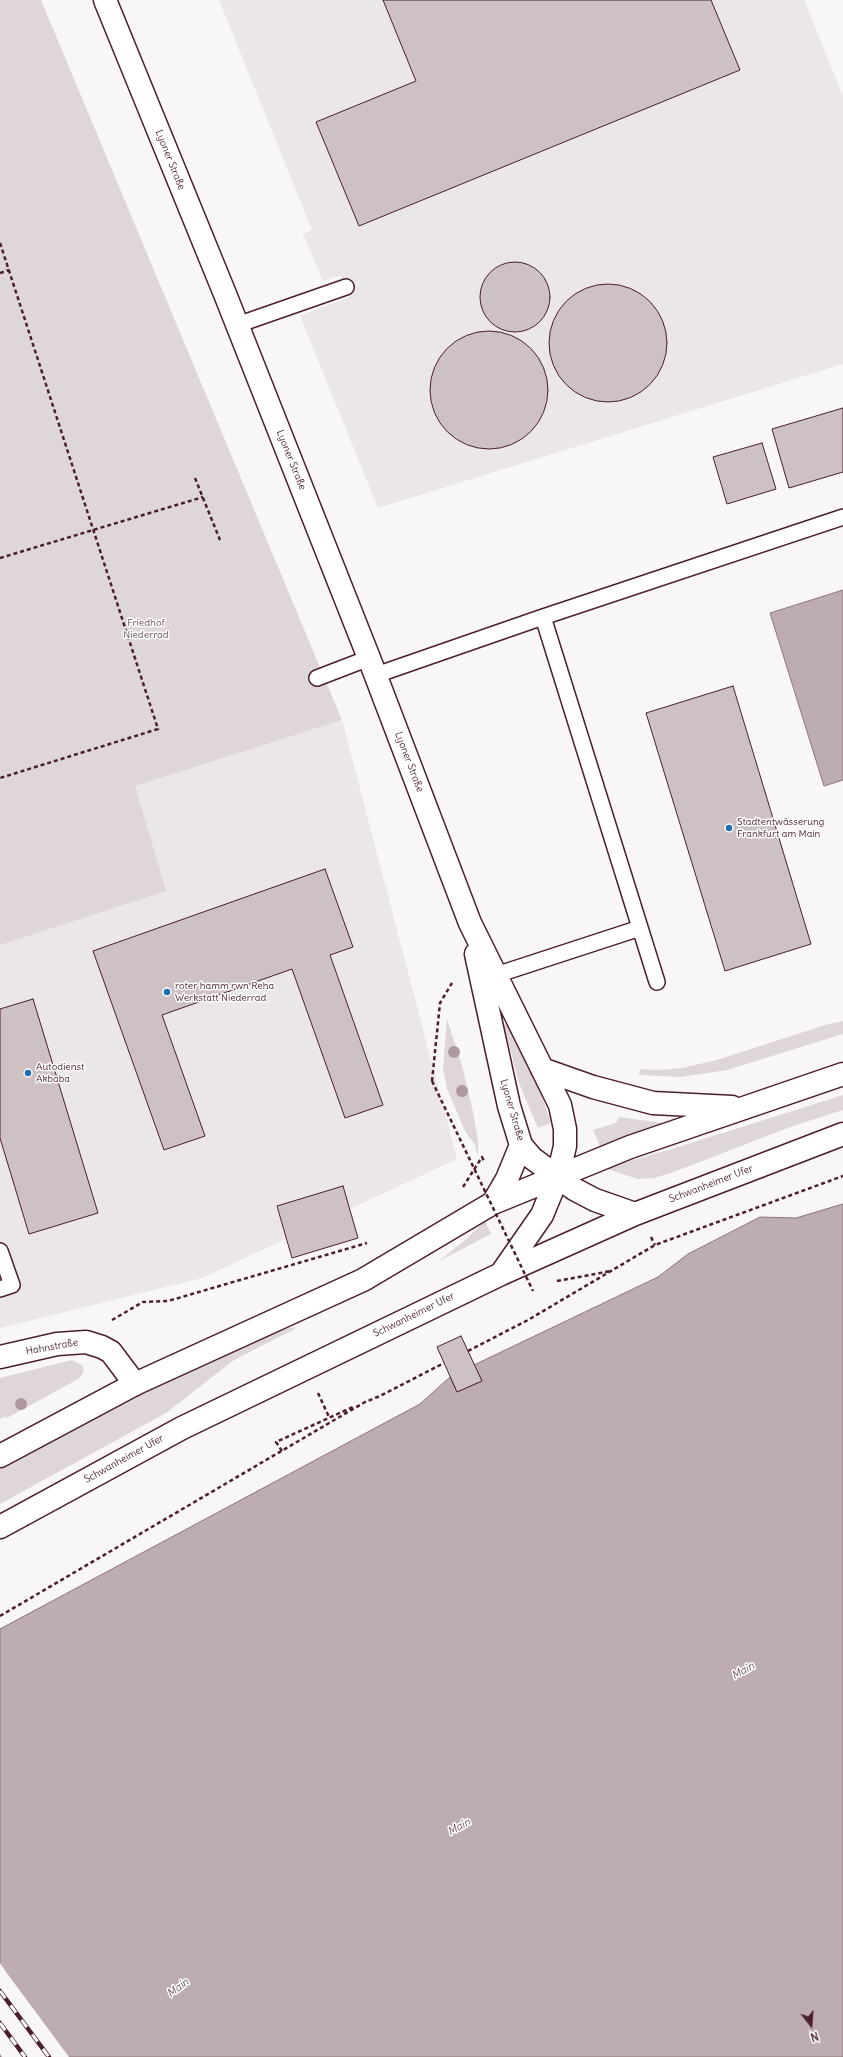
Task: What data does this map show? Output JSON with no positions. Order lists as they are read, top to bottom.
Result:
{
  "streets": {
    "main road": ["Lyoner Straße", "Schwanheimer Ufer", "Hahnstraße"]
  },
  "water": ["Main"],
  "parks": ["Friedhof Niederrad"],
  "places": ["Stadtentwässerung Frankfurt am Main", "roter hamm rwn Reha Werkstatt Niederrad", "Autodienst Akbaba"],
  "north": "bottom"
}
